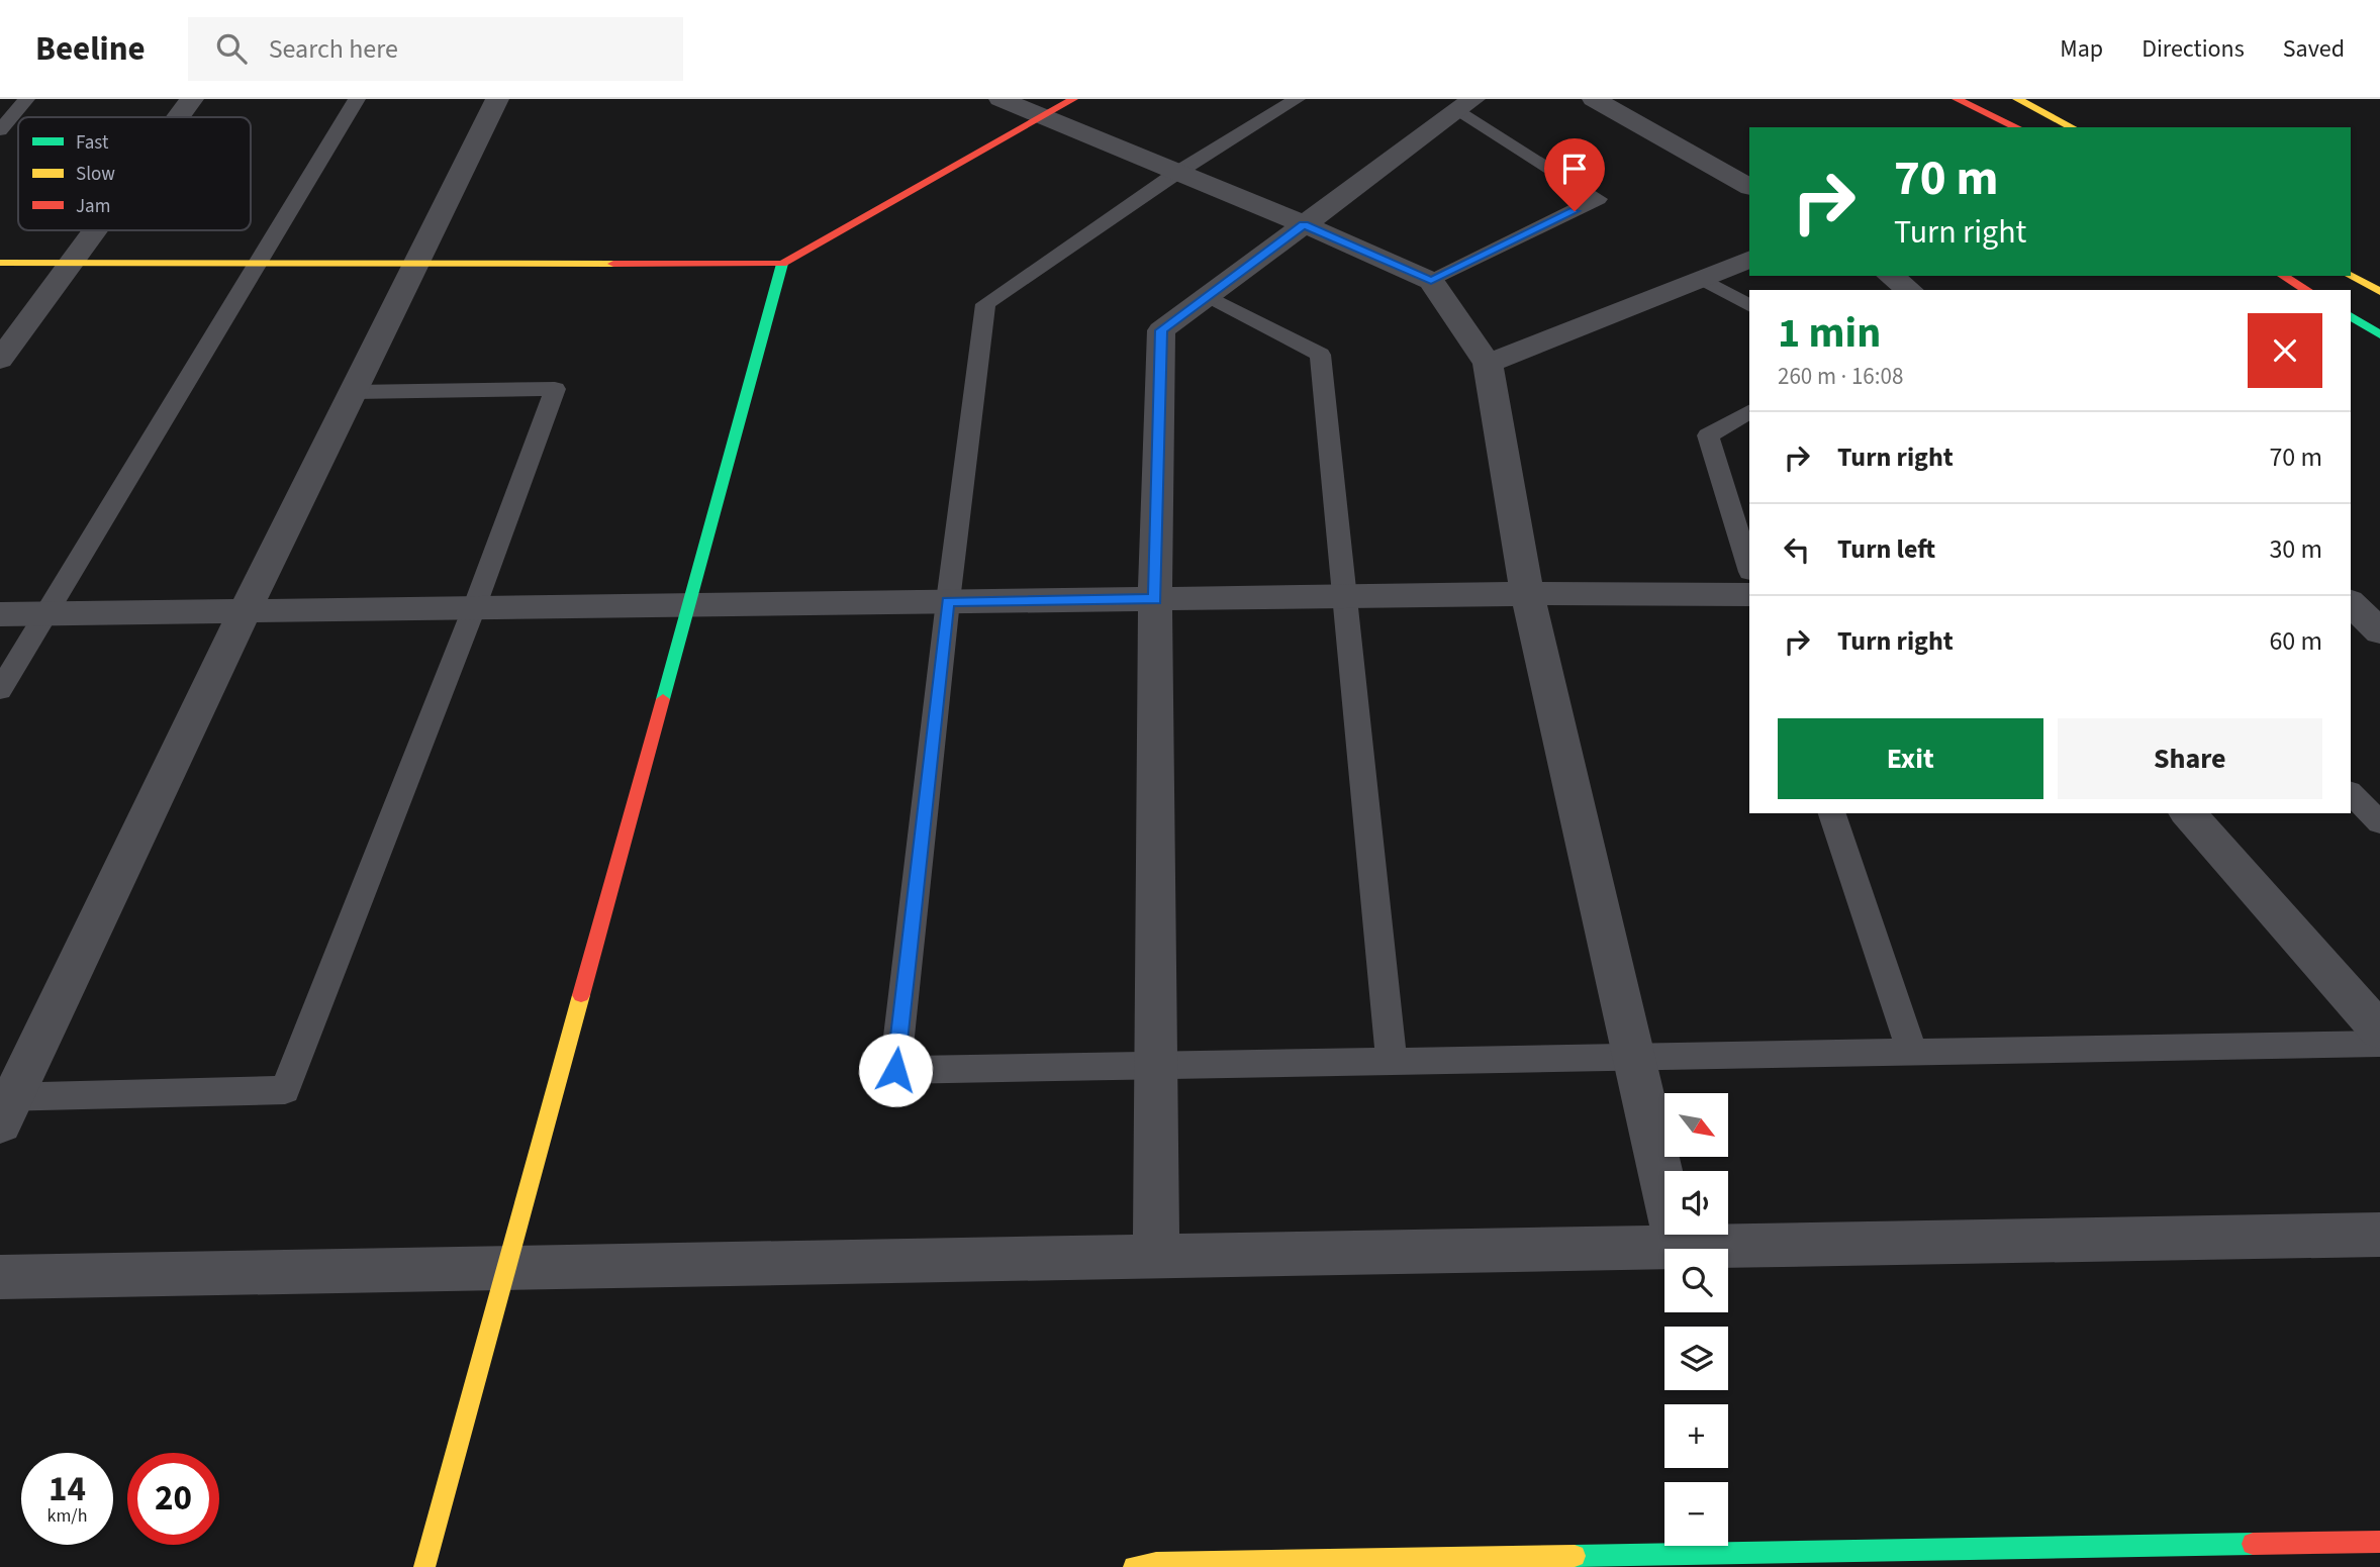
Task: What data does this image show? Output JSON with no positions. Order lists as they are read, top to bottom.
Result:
{
  "legend": ["Fast", "Slow", "Jam"],
  "north": "bottom right",
  "page": {
    "header": "Beeline",
    "search": "Search here",
    "nav": ["Map", "Directions", "Saved"],
    "turn": ["70 m", "Turn right"],
    "heading": ["1 min", "260 m · 16:08"],
    "list": [
      {
        "name": "Turn right",
        "value": "70 m"
      },
      {
        "name": "Turn left",
        "value": "30 m"
      },
      {
        "name": "Turn right",
        "value": "60 m"
      }
    ],
    "buttons": ["Exit", "Share"],
    "map_buttons": ["+", "−"],
    "speed": "14 km/h",
    "limit": "20"
  }
}
